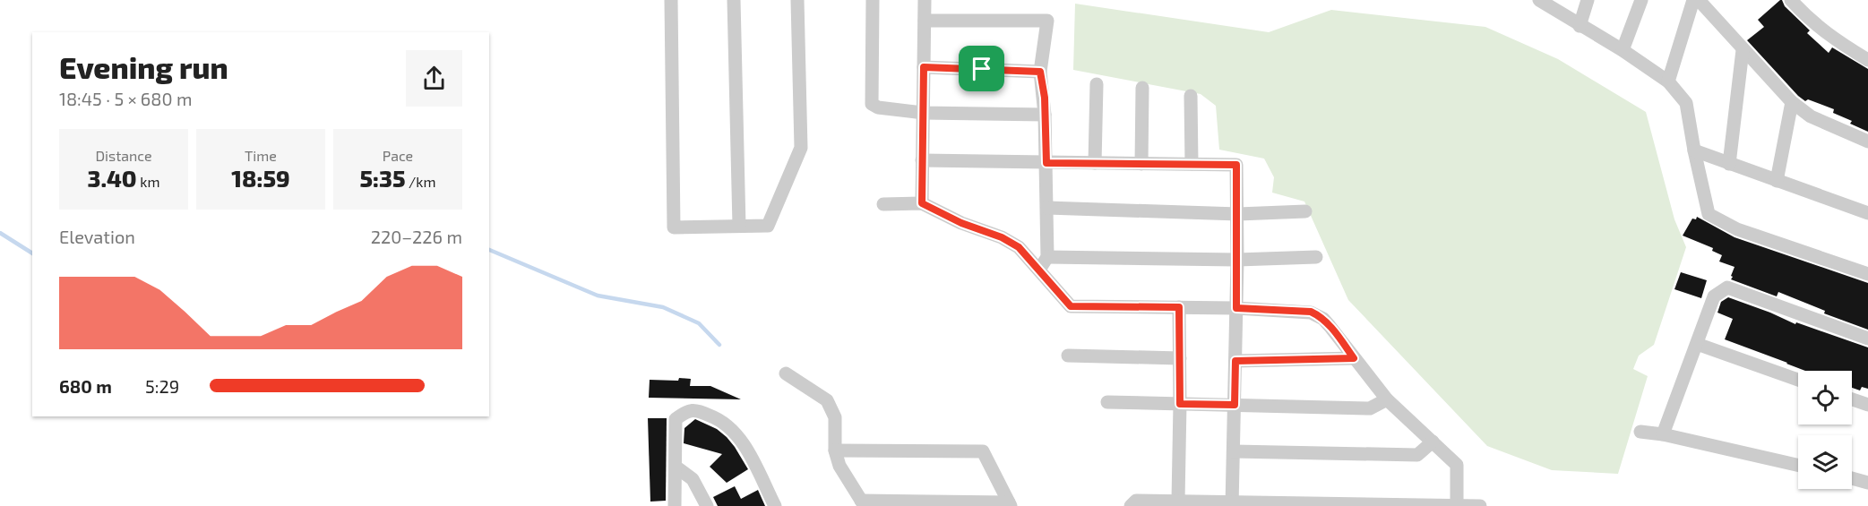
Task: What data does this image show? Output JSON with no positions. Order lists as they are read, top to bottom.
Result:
{
  "page": {
    "heading": ["Evening run", "18:45 · 5 × 680 m"],
    "stats": [
      ["Distance", "3.40 km"],
      ["Time", "18:59"],
      ["Pace", "5:35 /km"]
    ],
    "chart": ["Elevation", "220–226 m"],
    "list": [
      {
        "name": "680 m",
        "note": "5:29"
      }
    ]
  }
}
